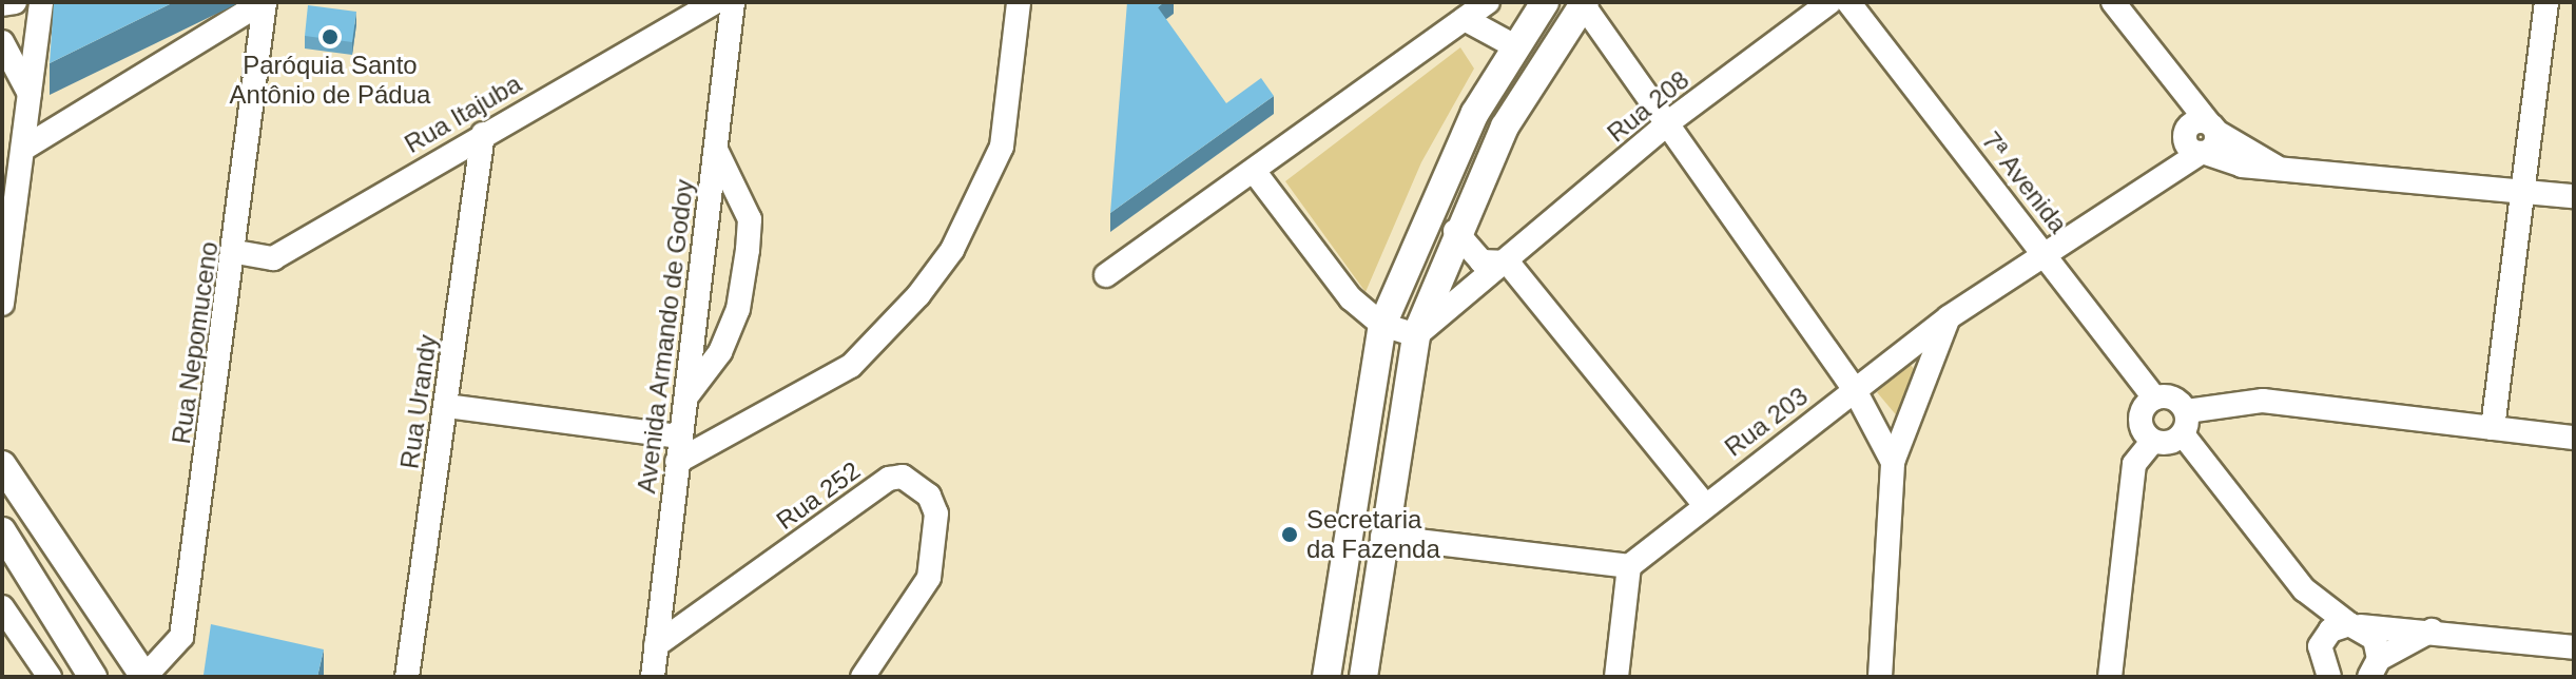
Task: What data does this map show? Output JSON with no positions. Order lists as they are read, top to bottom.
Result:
{
  "streets": {
    "street": [
      "Rua 208",
      "Rua Itajuba",
      "7ª Avenida",
      "Avenida Armando de Godoy",
      "Rua Nepomuceno",
      "Rua Urandy",
      "Rua 203",
      "Rua 252"
    ]
  },
  "crossings": [
    ["Rua Itajuba", "Rua Nepomuceno"],
    ["Rua Itajuba", "Rua Urandy"],
    ["7ª Avenida", "Rua 203"],
    ["Avenida Armando de Godoy", "Rua 252"]
  ],
  "places": ["Paróquia Santo Antônio de Pádua", "Secretaria da Fazenda"]
}
